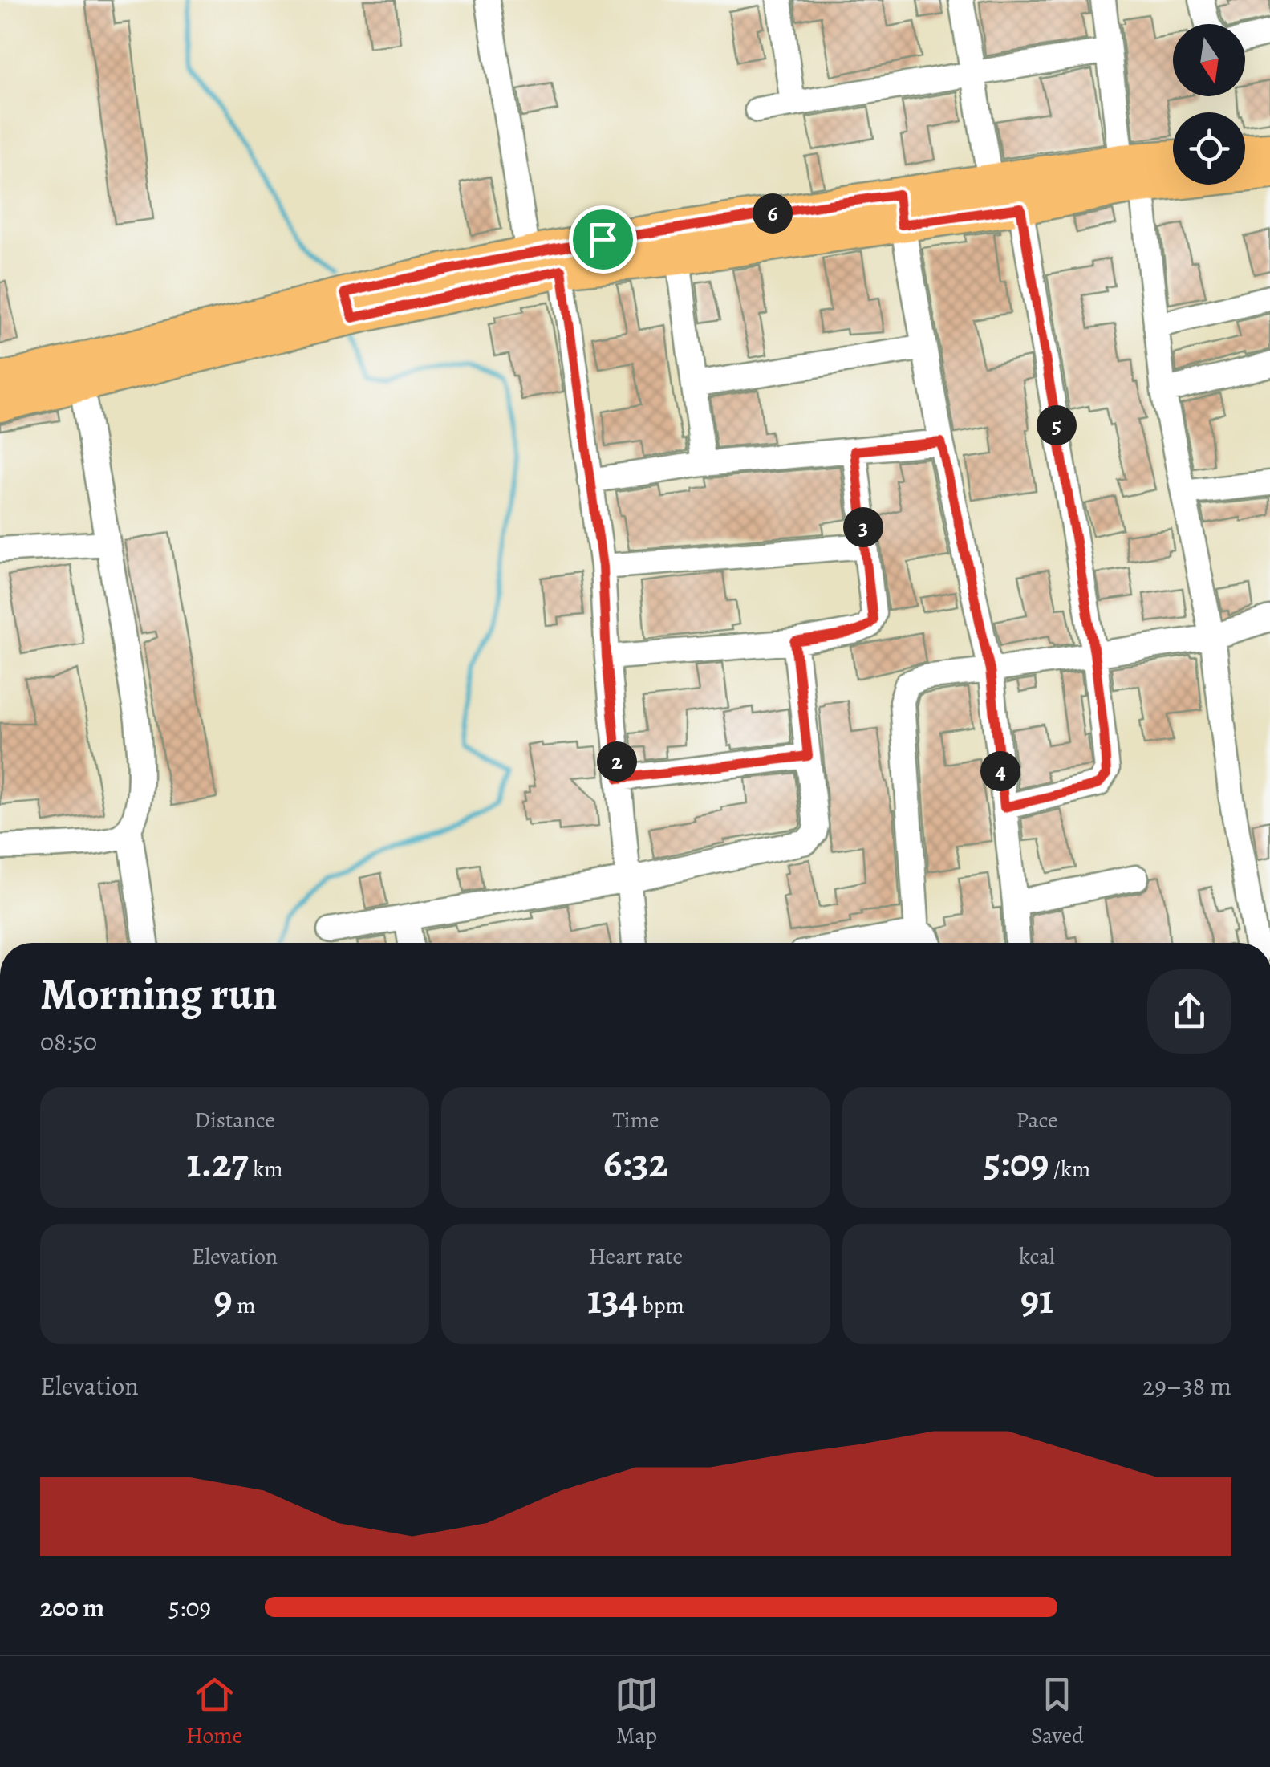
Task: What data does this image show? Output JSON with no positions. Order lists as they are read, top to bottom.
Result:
{
  "north": "bottom",
  "page": {
    "pins": [
      "6",
      "5",
      "3",
      "2",
      "4"
    ],
    "heading": ["Morning run", "08:50"],
    "stats": [
      ["Distance", "1.27 km"],
      ["Time", "6:32"],
      ["Pace", "5:09 /km"],
      ["Elevation", "9 m"],
      ["Heart rate", "134 bpm"],
      ["kcal", "91"]
    ],
    "chart": ["Elevation", "29–38 m"],
    "list": [
      {
        "name": "200 m",
        "note": "5:09"
      }
    ],
    "tabs": ["Home", "Map", "Saved"]
  }
}
